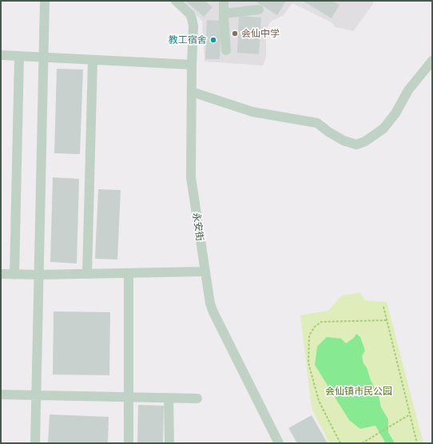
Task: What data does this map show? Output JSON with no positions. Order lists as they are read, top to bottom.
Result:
{
  "streets": {
    "street": ["永安街"]
  },
  "parks": ["会仙镇市民公园"],
  "places": ["会仙中学", "教工宿舍"]
}
